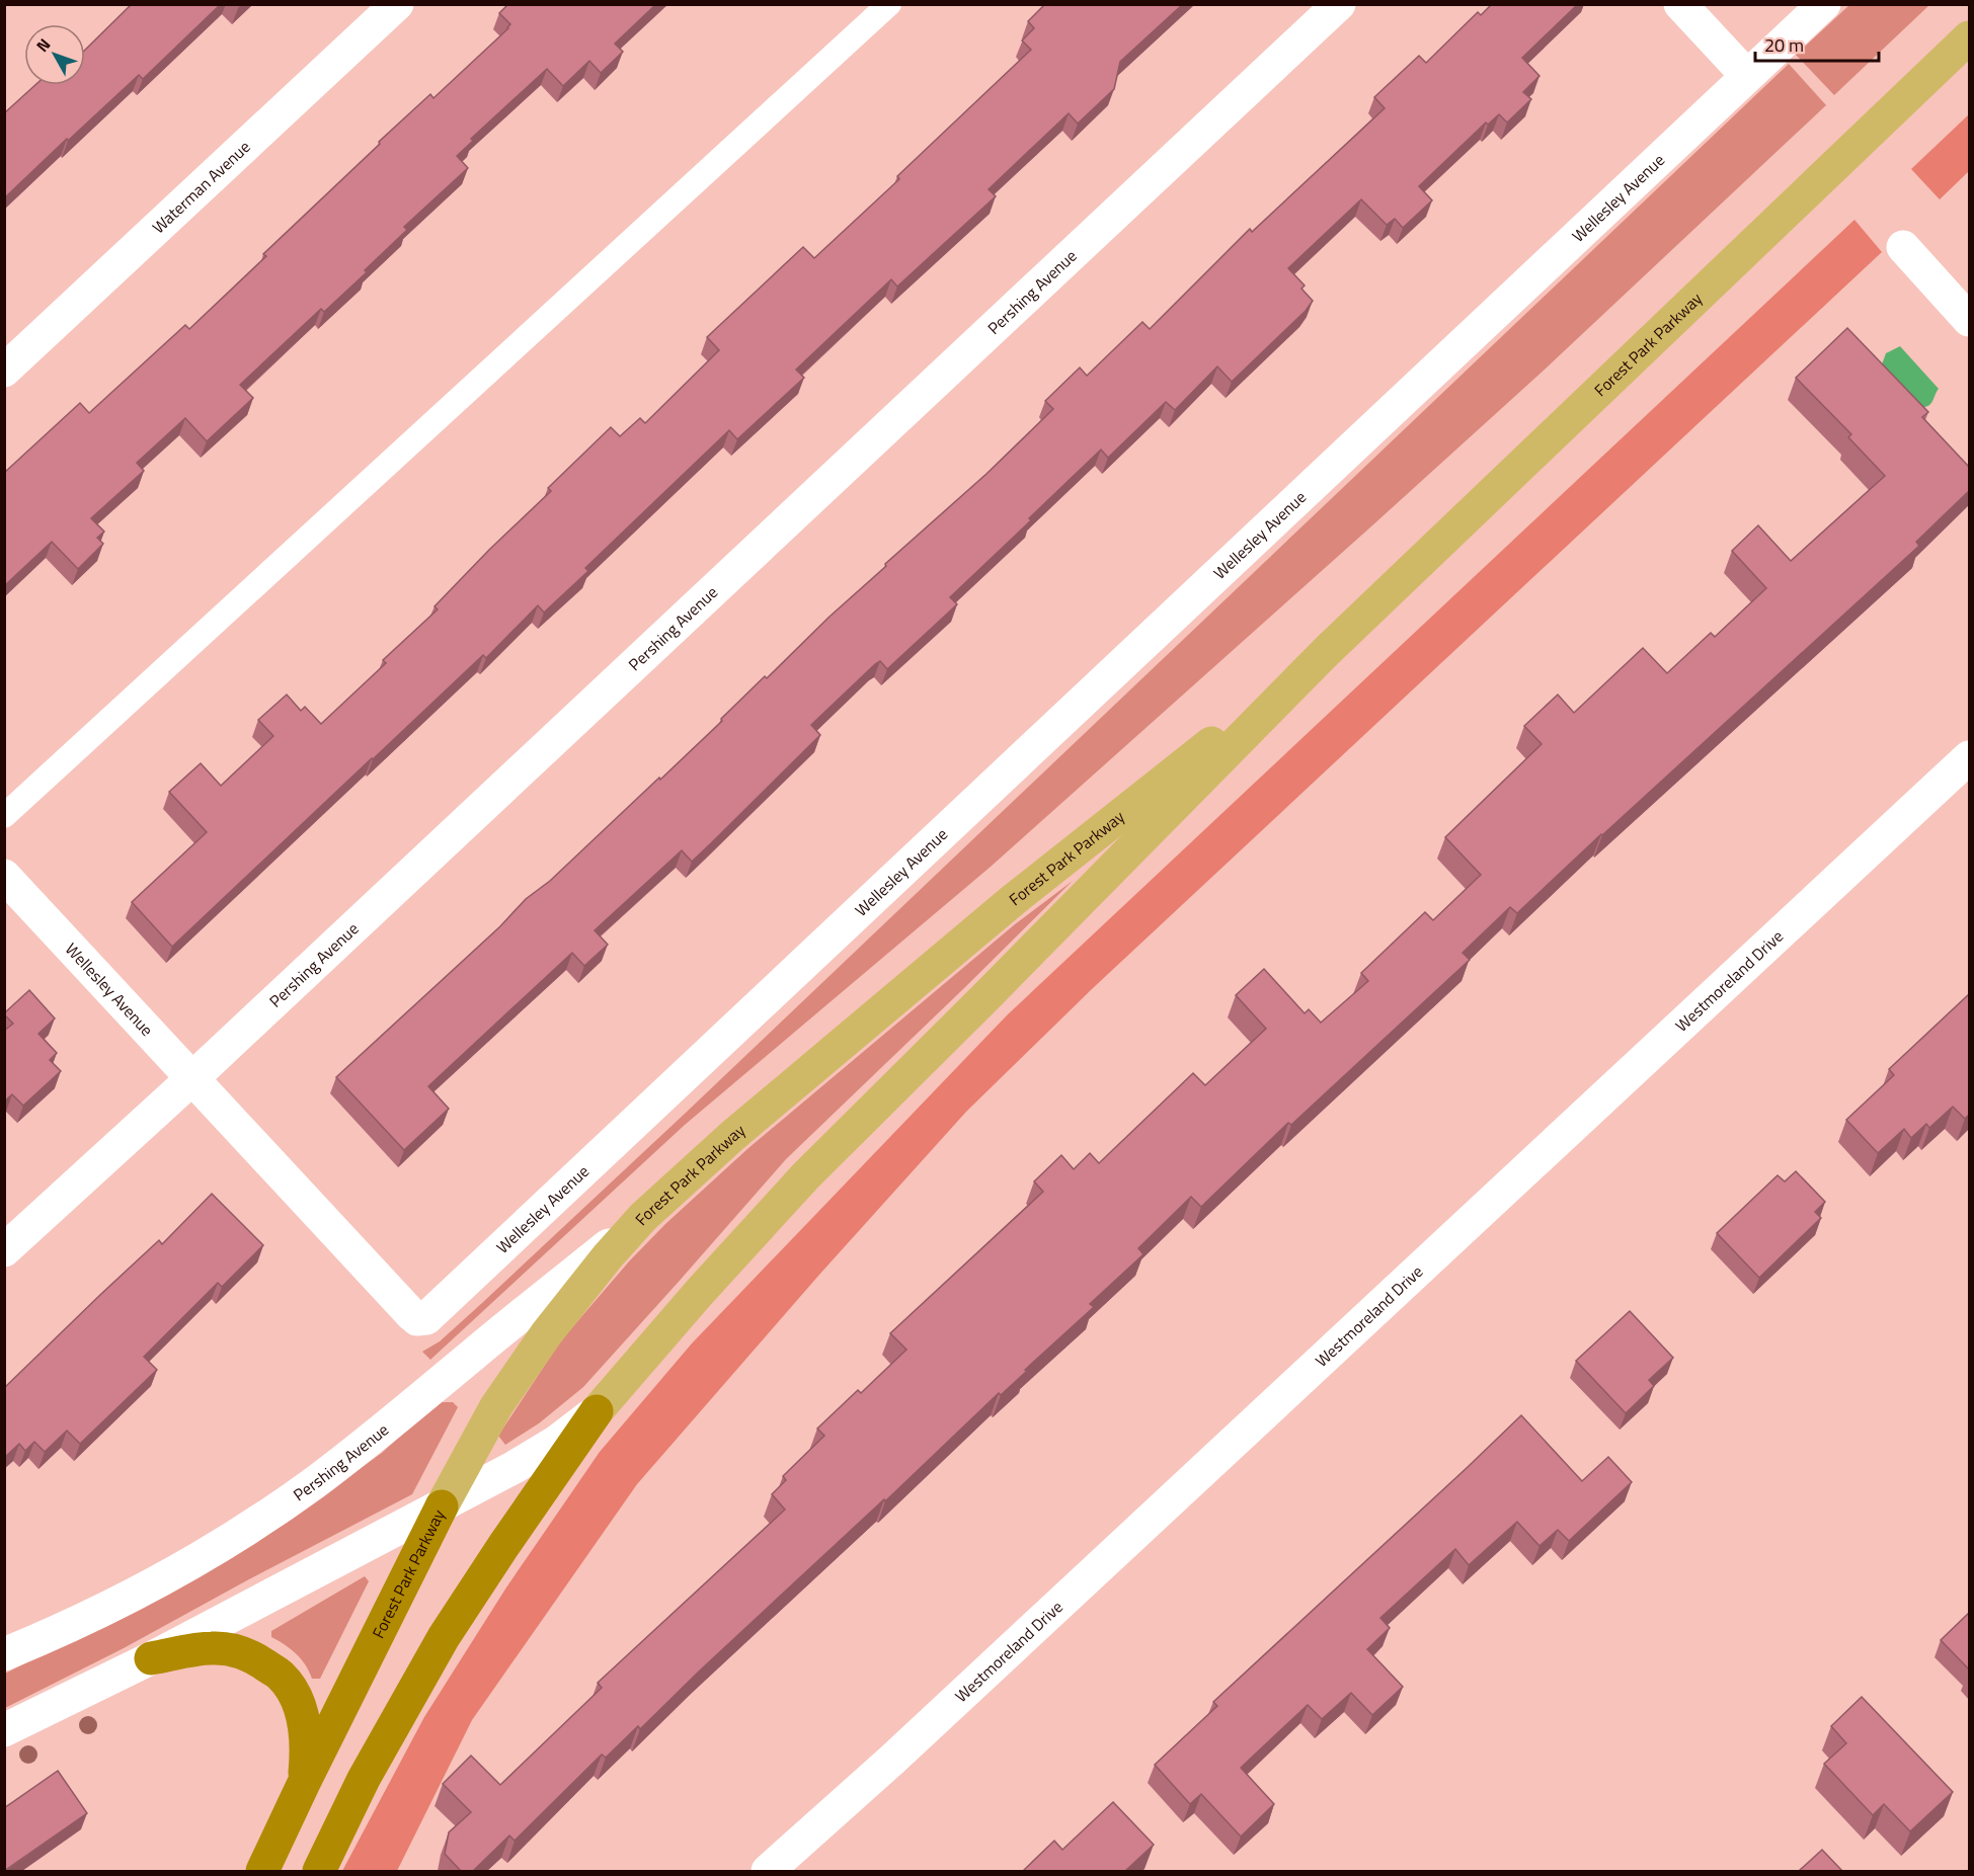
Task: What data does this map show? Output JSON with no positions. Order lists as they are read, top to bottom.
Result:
{
  "streets": {
    "highway": ["Forest Park Parkway"],
    "street": [
      "Waterman Avenue",
      "Wellesley Avenue",
      "Pershing Avenue",
      "Westmoreland Drive"
    ]
  },
  "crossings": [
    ["Wellesley Avenue", "Pershing Avenue"],
    ["Pershing Avenue", "Forest Park Parkway"]
  ],
  "scale_bar": "20 m",
  "north": "top left"
}
